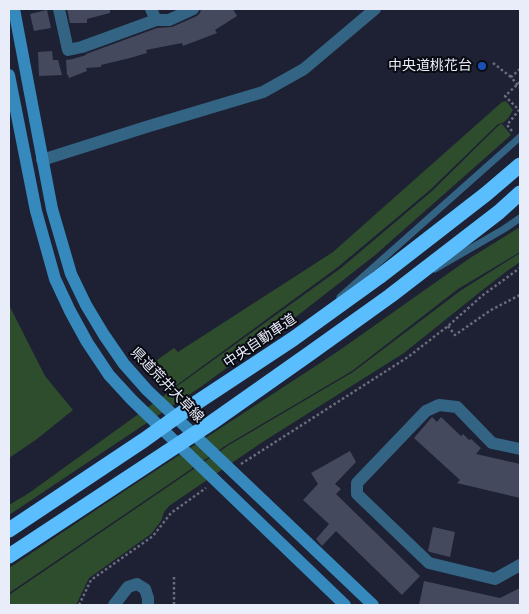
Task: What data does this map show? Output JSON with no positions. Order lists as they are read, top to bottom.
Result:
{
  "streets": {
    "highway": ["中央自動車道"],
    "main road": ["県道荒井大草線"]
  },
  "places": ["中央道桃花台"]
}
